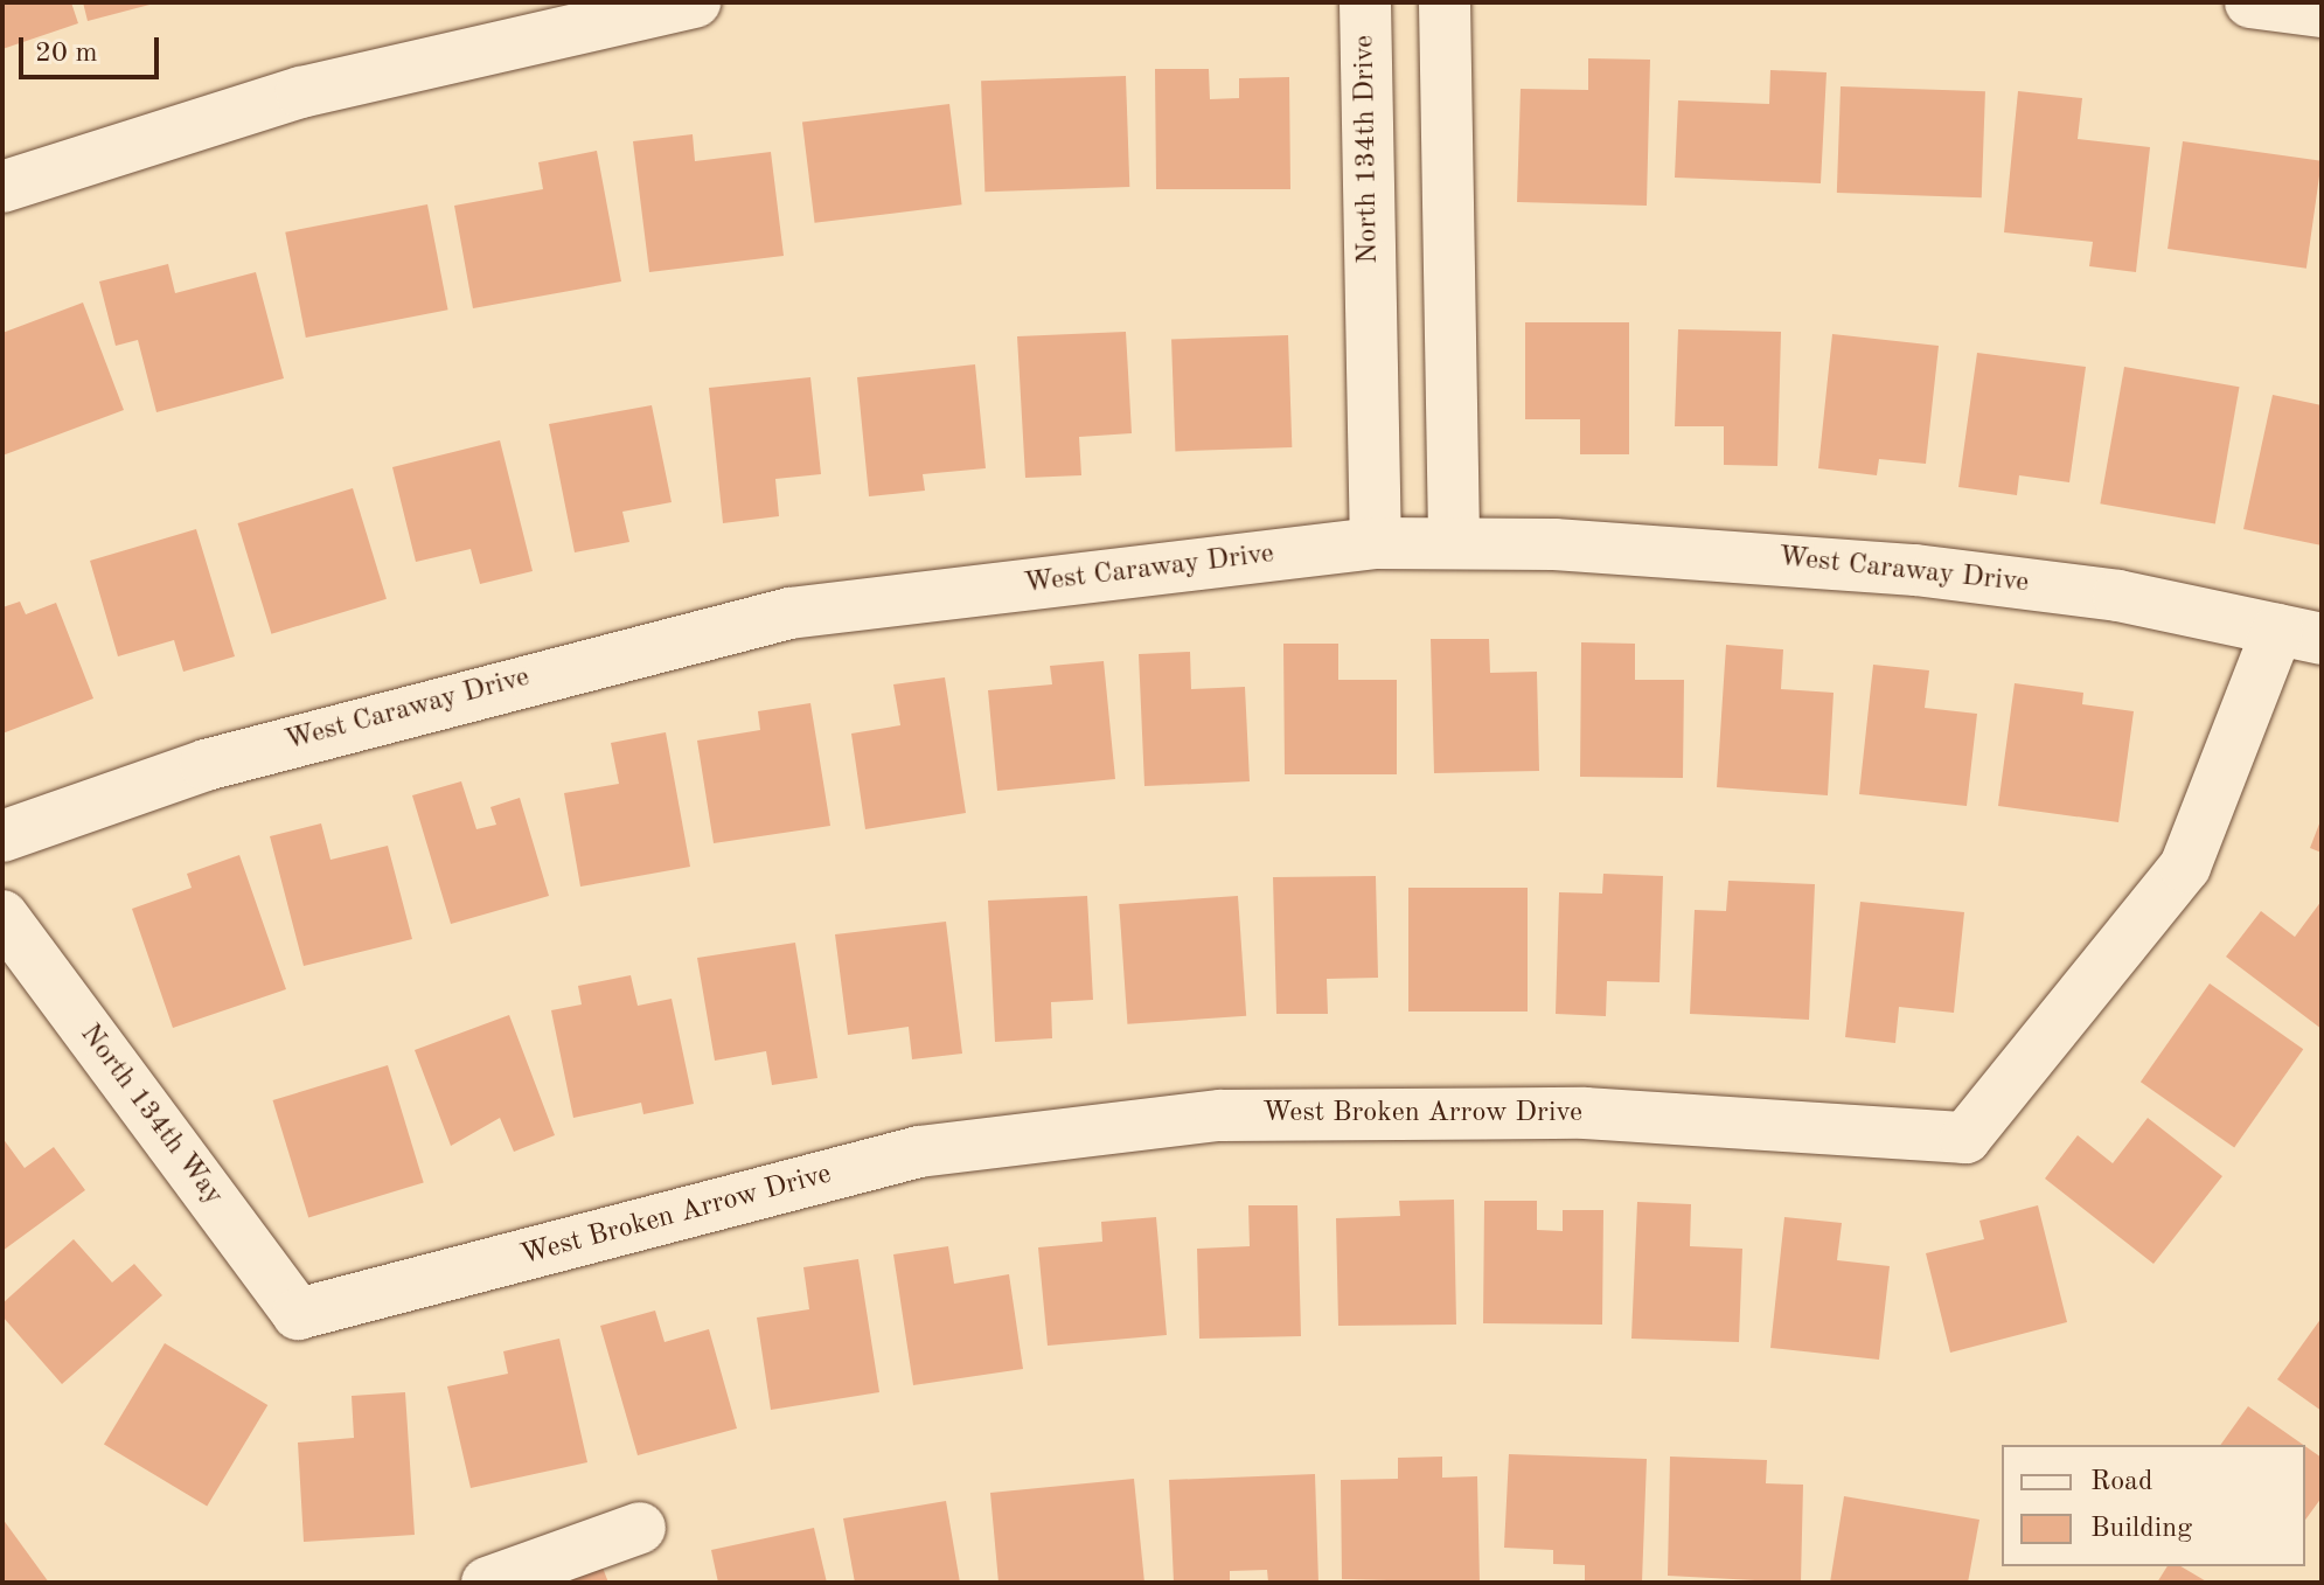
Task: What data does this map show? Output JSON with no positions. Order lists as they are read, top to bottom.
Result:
{
  "streets": {
    "street": [
      "North 134th Drive",
      "West Caraway Drive",
      "West Broken Arrow Drive",
      "North 134th Way"
    ]
  },
  "crossings": [
    ["North 134th Drive", "West Caraway Drive"],
    ["West Caraway Drive", "West Broken Arrow Drive"],
    ["West Broken Arrow Drive", "North 134th Way"]
  ],
  "legend": ["Road", "Building"],
  "scale_bar": "20 m"
}
